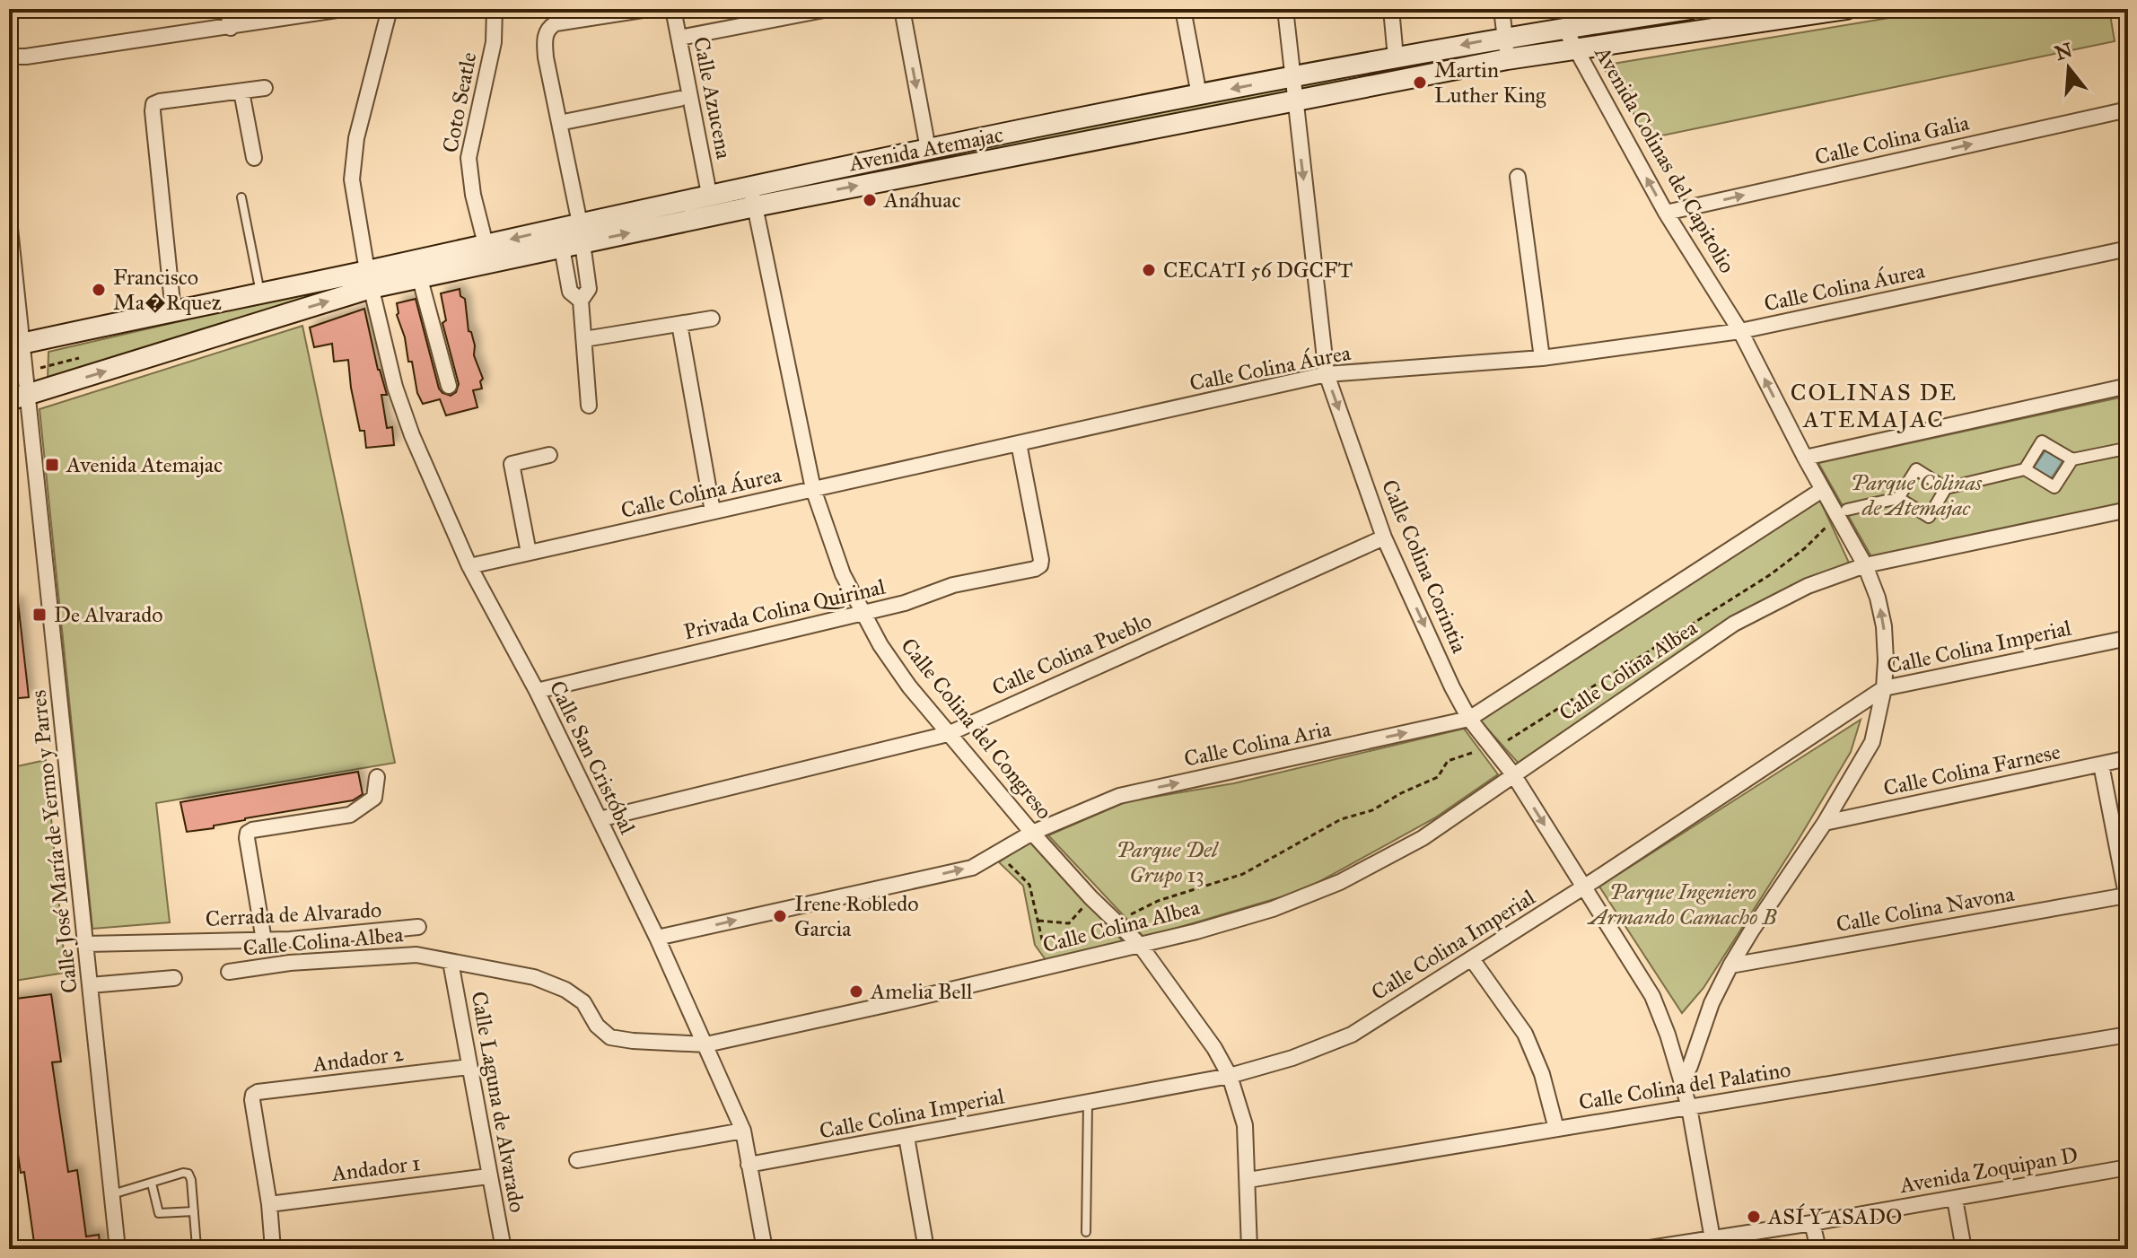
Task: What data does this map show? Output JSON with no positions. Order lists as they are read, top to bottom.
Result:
{
  "streets": {
    "main road": ["Avenida Atemajac"],
    "street": [
      "Calle Azucena",
      "Coto Seatle",
      "Calle Colina Galia",
      "Avenida Colinas del Capitolio",
      "Calle Colina Áurea",
      "Calle Colina Corintia",
      "Privada Colina Quirinal",
      "Calle Colina Imperial",
      "Calle Colina Pueblo",
      "Calle Colina Albea",
      "Calle Colina del Congreso",
      "Calle Colina Aria",
      "Calle San Cristóbal",
      "Calle Colina Farnese",
      "Calle José María de Yermo y Parres",
      "Calle Colina Navona",
      "Cerrada de Alvarado",
      "Andador 2",
      "Calle Colina del Palatino",
      "Calle Laguna de Alvarado",
      "Andador 1",
      "Avenida Zoquipan D"
    ]
  },
  "crossings": [
    ["Calle Azucena", "Avenida Atemajac"],
    ["Coto Seatle", "Avenida Atemajac"],
    ["Calle Colina Galia", "Avenida Colinas del Capitolio"],
    ["Avenida Atemajac", "Avenida Colinas del Capitolio"],
    ["Avenida Atemajac", "Calle Colina Corintia"],
    ["Avenida Atemajac", "Calle Colina del Congreso"],
    ["Avenida Atemajac", "Calle San Cristóbal"],
    ["Avenida Atemajac", "Calle José María de Yermo y Parres"],
    ["Avenida Colinas del Capitolio", "Calle Colina Áurea"],
    ["Avenida Colinas del Capitolio", "Calle Colina Corintia"],
    ["Avenida Colinas del Capitolio", "Calle Colina Imperial"],
    ["Avenida Colinas del Capitolio", "Calle Colina Albea"],
    ["Avenida Colinas del Capitolio", "Calle Colina Aria"],
    ["Avenida Colinas del Capitolio", "Calle Colina Farnese"],
    ["Avenida Colinas del Capitolio", "Calle Colina Navona"],
    ["Calle Colina Áurea", "Calle Colina Corintia"],
    ["Calle Colina Áurea", "Privada Colina Quirinal"],
    ["Calle Colina Áurea", "Calle Colina del Congreso"],
    ["Calle Colina Áurea", "Calle San Cristóbal"],
    ["Calle Colina Corintia", "Calle Colina Imperial"],
    ["Calle Colina Corintia", "Calle Colina Pueblo"],
    ["Calle Colina Corintia", "Calle Colina Albea"],
    ["Calle Colina Corintia", "Calle Colina Aria"],
    ["Calle Colina Corintia", "Calle Colina del Palatino"],
    ["Calle Colina Corintia", "Avenida Zoquipan D"],
    ["Privada Colina Quirinal", "Calle Colina del Congreso"],
    ["Privada Colina Quirinal", "Calle San Cristóbal"],
    ["Calle Colina Imperial", "Calle Colina del Congreso"],
    ["Calle Colina Imperial", "Calle San Cristóbal"],
    ["Calle Colina Pueblo", "Calle Colina del Congreso"],
    ["Calle Colina Pueblo", "Calle San Cristóbal"],
    ["Calle Colina Albea", "Calle Colina del Congreso"],
    ["Calle Colina Albea", "Calle San Cristóbal"],
    ["Calle Colina Albea", "Calle Laguna de Alvarado"],
    ["Calle Colina del Congreso", "Calle Colina Aria"],
    ["Calle Colina del Congreso", "Calle Colina del Palatino"],
    ["Calle Colina Aria", "Calle San Cristóbal"],
    ["Calle José María de Yermo y Parres", "Cerrada de Alvarado"],
    ["Andador 2", "Calle Laguna de Alvarado"],
    ["Andador 2", "Andador 1"],
    ["Calle Laguna de Alvarado", "Andador 1"]
  ],
  "one_way": [
    "Calle Colina Galia",
    "Avenida Colinas del Capitolio",
    "Calle Colina Corintia",
    "Calle Colina Aria"
  ],
  "districts": ["COLINAS DE ATEMAJAC"],
  "parks": ["Parque Colinas de Atemajac", "Parque Del Grupo 13", "Parque Ingeniero Armando Camacho B"],
  "places": {
    "other": [
      "Martin Luther King",
      "Anáhuac",
      "CECATI 56 DGCFT",
      "Francisco Ma�Rquez",
      "Irene Robledo Garcia",
      "Amelia Bell",
      "ASÍ Y ASADO"
    ],
    "transit": ["Avenida Atemajac", "De Alvarado"]
  },
  "north": "top"
}
